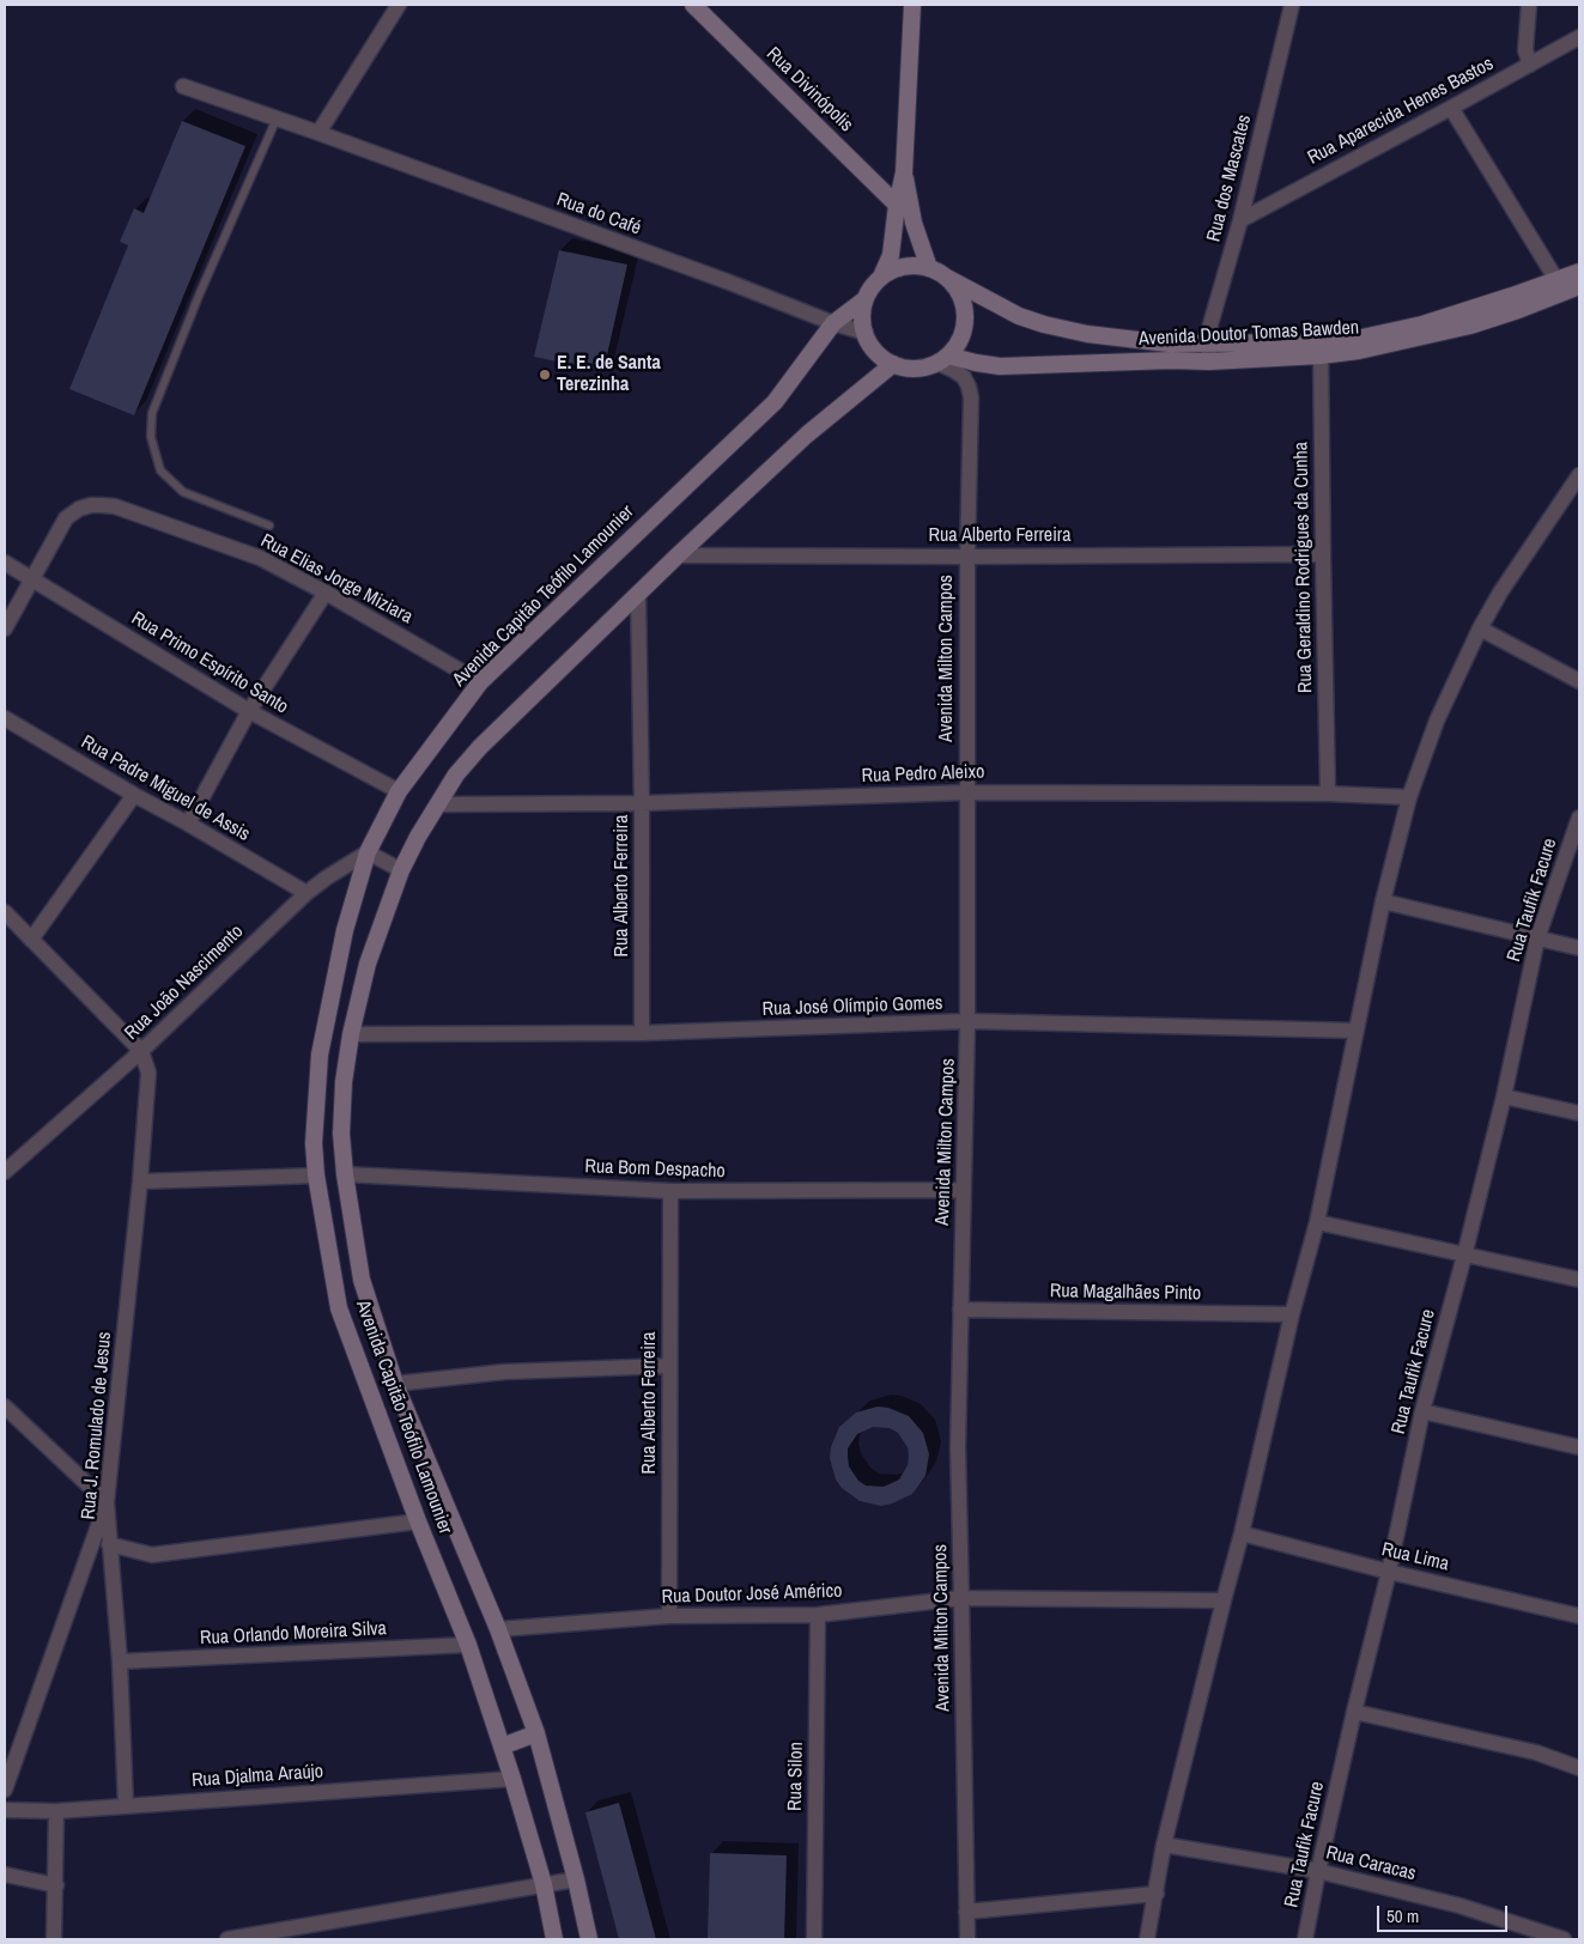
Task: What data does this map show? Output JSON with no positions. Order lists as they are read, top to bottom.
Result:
{
  "streets": {
    "main road": ["Rua Divinópolis", "Avenida Doutor Tomas Bawden", "Avenida Capitão Teófilo Lamounier"],
    "street": [
      "Rua Aparecida Henes Bastos",
      "Rua dos Mascates",
      "Rua do Café",
      "Rua Alberto Ferreira",
      "Rua Geraldino Rodrigues da Cunha",
      "Rua Elias Jorge Miziara",
      "Avenida Milton Campos",
      "Rua Primo Espírito Santo",
      "Rua Pedro Aleixo",
      "Rua Padre Miguel de Assis",
      "Rua Taufik Facure",
      "Rua João Nascimento",
      "Rua José Olímpio Gomes",
      "Rua Bom Despacho",
      "Rua Magalhães Pinto",
      "Rua J. Romulado de Jesus",
      "Rua Lima",
      "Rua Doutor José Américo",
      "Rua Orlando Moreira Silva",
      "Rua Djalma Araújo",
      "Rua Silon",
      "Rua Caracas"
    ]
  },
  "crossings": [
    ["Rua Aparecida Henes Bastos", "Rua dos Mascates"],
    ["Rua dos Mascates", "Avenida Doutor Tomas Bawden"],
    ["Rua do Café", "Avenida Doutor Tomas Bawden"],
    ["Rua do Café", "Avenida Capitão Teófilo Lamounier"],
    ["Rua do Café", "Avenida Milton Campos"],
    ["Avenida Doutor Tomas Bawden", "Rua Geraldino Rodrigues da Cunha"],
    ["Avenida Doutor Tomas Bawden", "Avenida Capitão Teófilo Lamounier"],
    ["Avenida Doutor Tomas Bawden", "Avenida Milton Campos"],
    ["Rua Alberto Ferreira", "Rua Geraldino Rodrigues da Cunha"],
    ["Rua Alberto Ferreira", "Avenida Capitão Teófilo Lamounier"],
    ["Rua Alberto Ferreira", "Avenida Milton Campos"],
    ["Rua Alberto Ferreira", "Rua Pedro Aleixo"],
    ["Rua Alberto Ferreira", "Rua José Olímpio Gomes"],
    ["Rua Alberto Ferreira", "Rua Bom Despacho"],
    ["Rua Alberto Ferreira", "Rua Doutor José Américo"],
    ["Rua Geraldino Rodrigues da Cunha", "Rua Pedro Aleixo"],
    ["Rua Elias Jorge Miziara", "Avenida Capitão Teófilo Lamounier"],
    ["Rua Elias Jorge Miziara", "Rua Primo Espírito Santo"],
    ["Avenida Capitão Teófilo Lamounier", "Avenida Milton Campos"],
    ["Avenida Capitão Teófilo Lamounier", "Rua Primo Espírito Santo"],
    ["Avenida Capitão Teófilo Lamounier", "Rua Pedro Aleixo"],
    ["Avenida Capitão Teófilo Lamounier", "Rua João Nascimento"],
    ["Avenida Capitão Teófilo Lamounier", "Rua José Olímpio Gomes"],
    ["Avenida Capitão Teófilo Lamounier", "Rua Bom Despacho"],
    ["Avenida Capitão Teófilo Lamounier", "Rua Doutor José Américo"],
    ["Avenida Capitão Teófilo Lamounier", "Rua Orlando Moreira Silva"],
    ["Avenida Capitão Teófilo Lamounier", "Rua Djalma Araújo"],
    ["Avenida Milton Campos", "Rua Pedro Aleixo"],
    ["Avenida Milton Campos", "Rua José Olímpio Gomes"],
    ["Avenida Milton Campos", "Rua Bom Despacho"],
    ["Avenida Milton Campos", "Rua Magalhães Pinto"],
    ["Avenida Milton Campos", "Rua Doutor José Américo"],
    ["Rua Padre Miguel de Assis", "Rua João Nascimento"],
    ["Rua Taufik Facure", "Rua Lima"],
    ["Rua Taufik Facure", "Rua Caracas"],
    ["Rua João Nascimento", "Rua J. Romulado de Jesus"],
    ["Rua J. Romulado de Jesus", "Rua Orlando Moreira Silva"],
    ["Rua J. Romulado de Jesus", "Rua Djalma Araújo"],
    ["Rua Doutor José Américo", "Rua Silon"]
  ],
  "places": ["E. E. de Santa Terezinha"],
  "scale_bar": "50 m"
}
